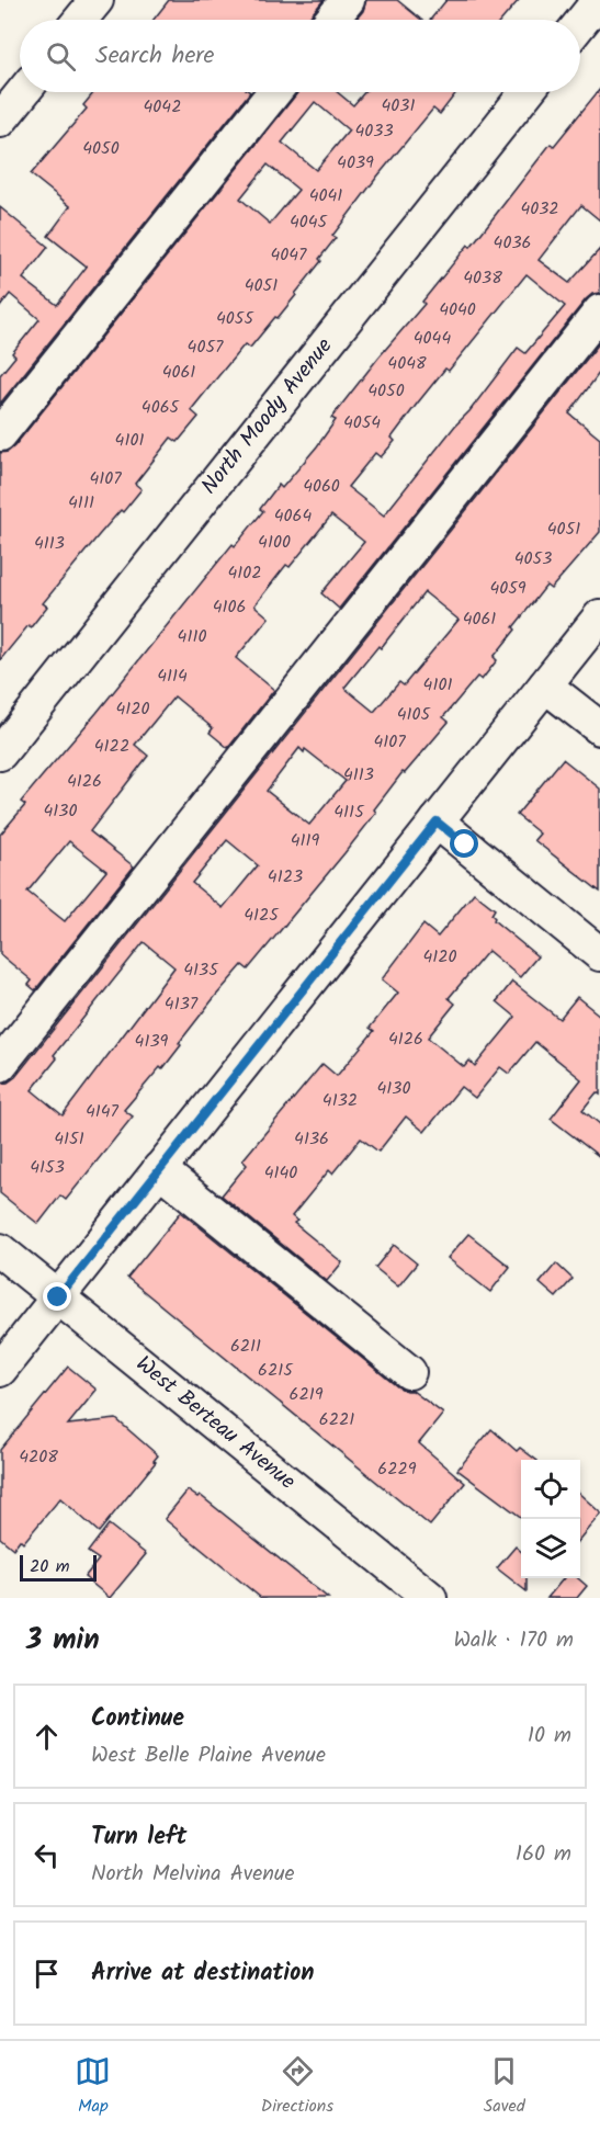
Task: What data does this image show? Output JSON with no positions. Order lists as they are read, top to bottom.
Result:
{
  "streets": {
    "street": ["North Moody Avenue", "West Berteau Avenue"]
  },
  "house_numbers": [
    "4031",
    "4042",
    "4033",
    "4050",
    "4039",
    "4041",
    "4032",
    "4045",
    "4036",
    "4047",
    "4038",
    "4051",
    "4040",
    "4055",
    "4044",
    "4057",
    "4048",
    "4061",
    "4050",
    "4065",
    "4054",
    "4101",
    "4107",
    "4060",
    "4111",
    "4064",
    "4051",
    "4100",
    "4113",
    "4053",
    "4102",
    "4059",
    "4106",
    "4061",
    "4110",
    "4114",
    "4101",
    "4120",
    "4105",
    "4107",
    "4122",
    "4113",
    "4126",
    "4130",
    "4115",
    "4119",
    "4123",
    "4125",
    "4120",
    "4135",
    "4137",
    "4126",
    "4139",
    "4130",
    "4132",
    "4147",
    "4151",
    "4136",
    "4153",
    "4140",
    "6211",
    "6215",
    "6219",
    "6221",
    "4208",
    "6229"
  ],
  "scale_bar": "20 m",
  "page": {
    "search": "Search here",
    "scale": "20 m",
    "heading": ["3 min", "Walk · 170 m"],
    "list": [
      ["Continue", "West Belle Plaine Avenue", "10 m"],
      ["Turn left", "North Melvina Avenue", "160 m"],
      "Arrive at destination"
    ],
    "nav": ["Map", "Directions", "Saved"]
  }
}
